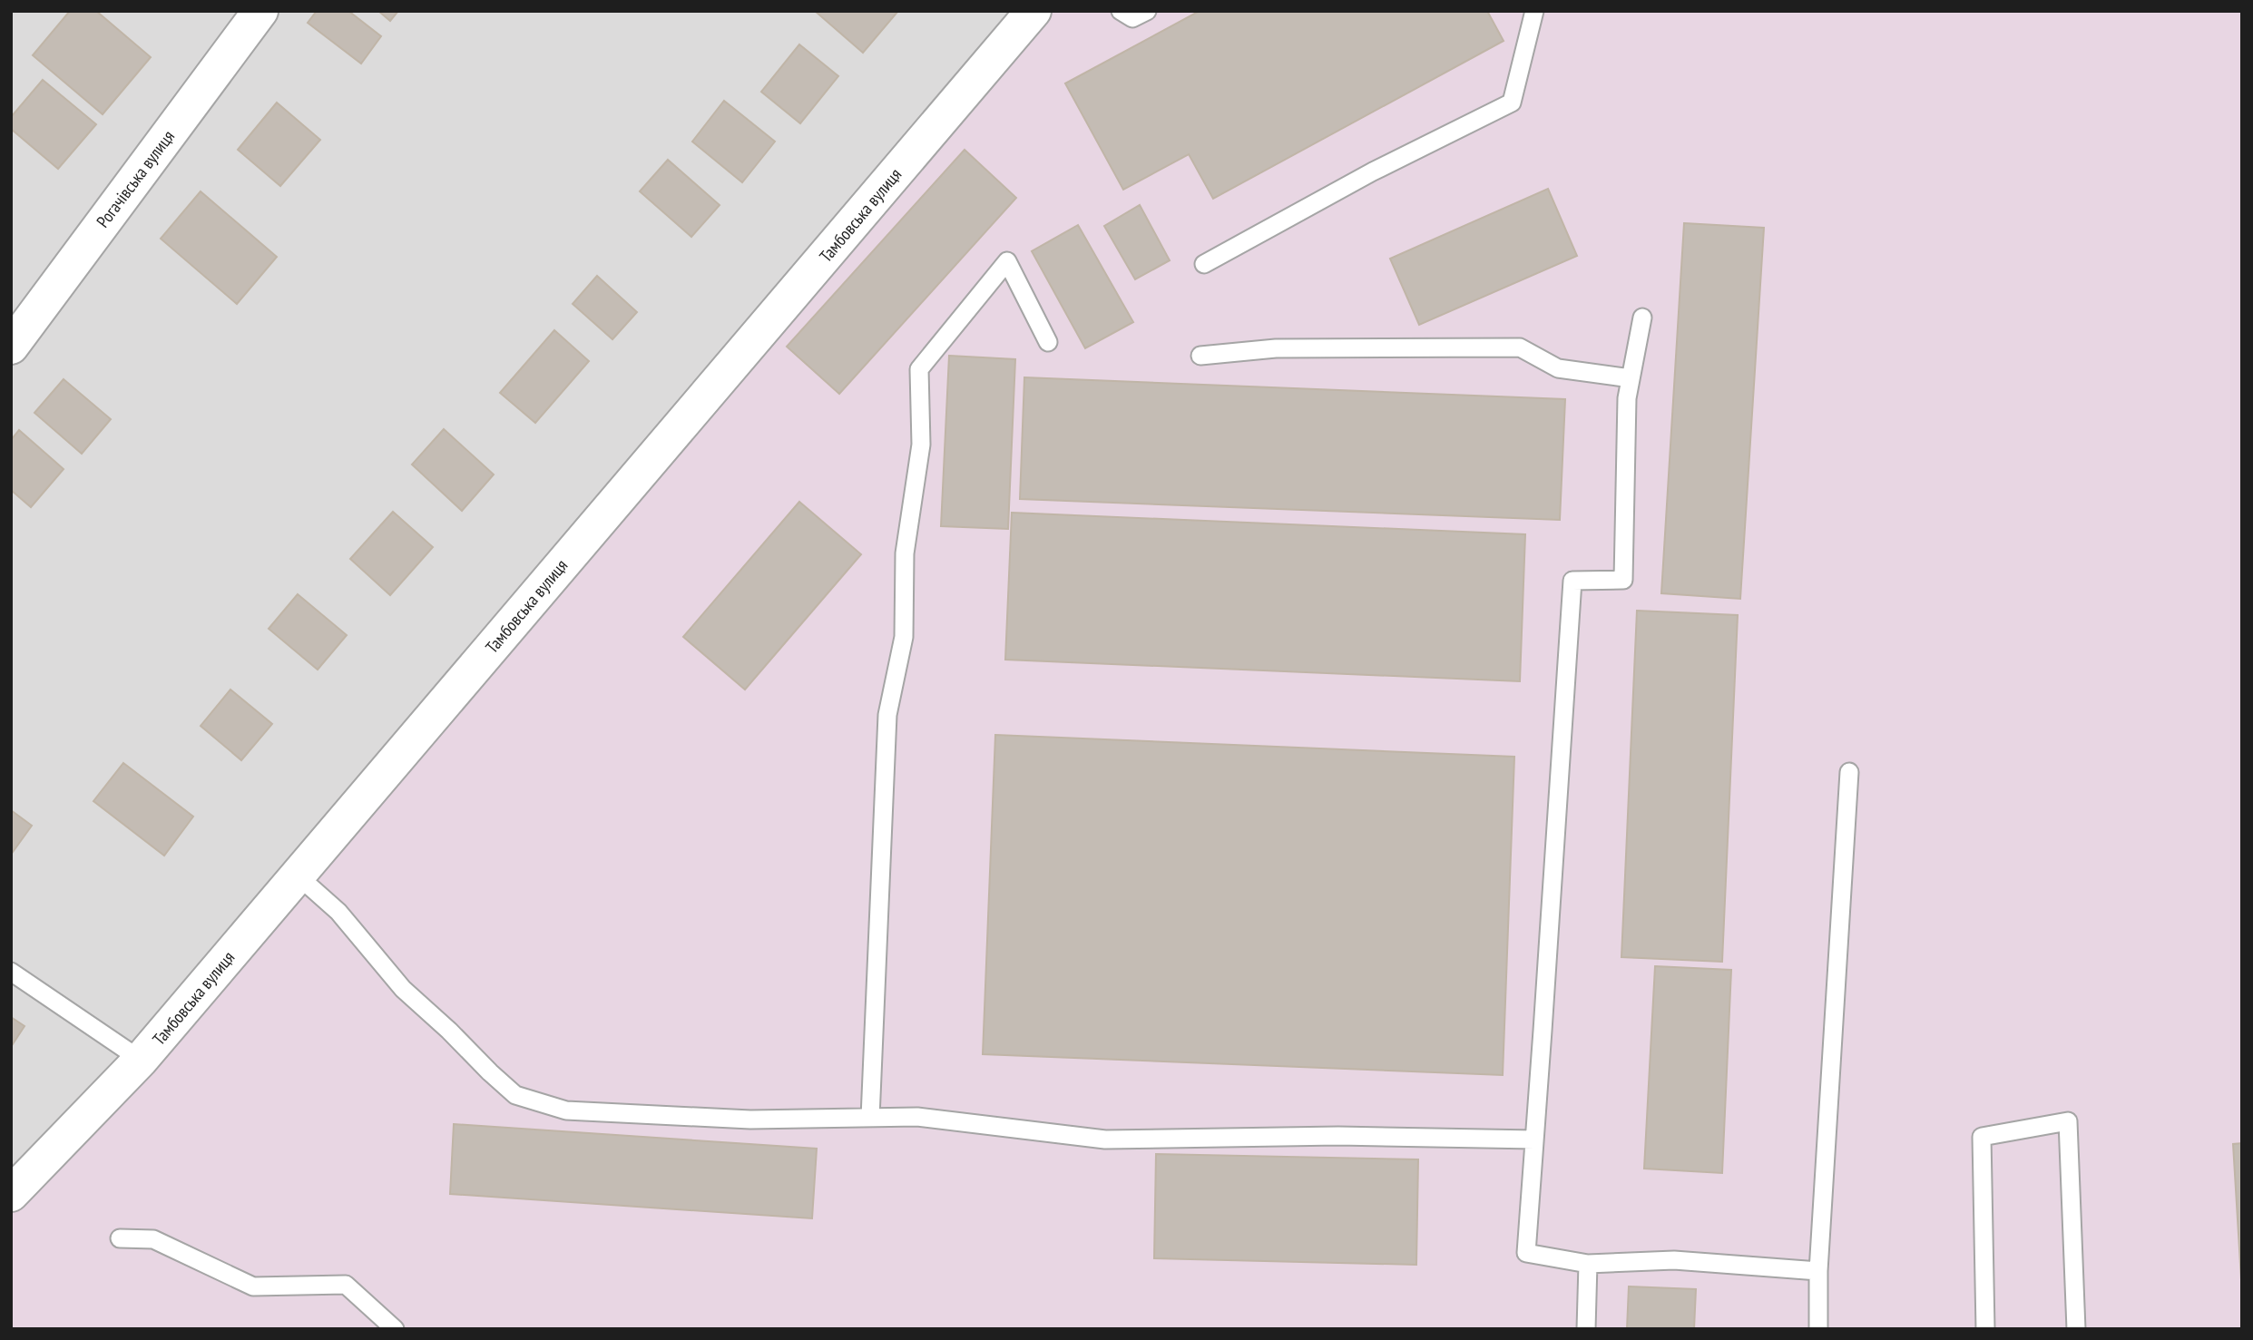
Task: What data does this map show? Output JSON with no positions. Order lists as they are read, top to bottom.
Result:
{
  "streets": {
    "street": ["Рогачівська вулиця", "Тамбовська вулиця"]
  }
}
